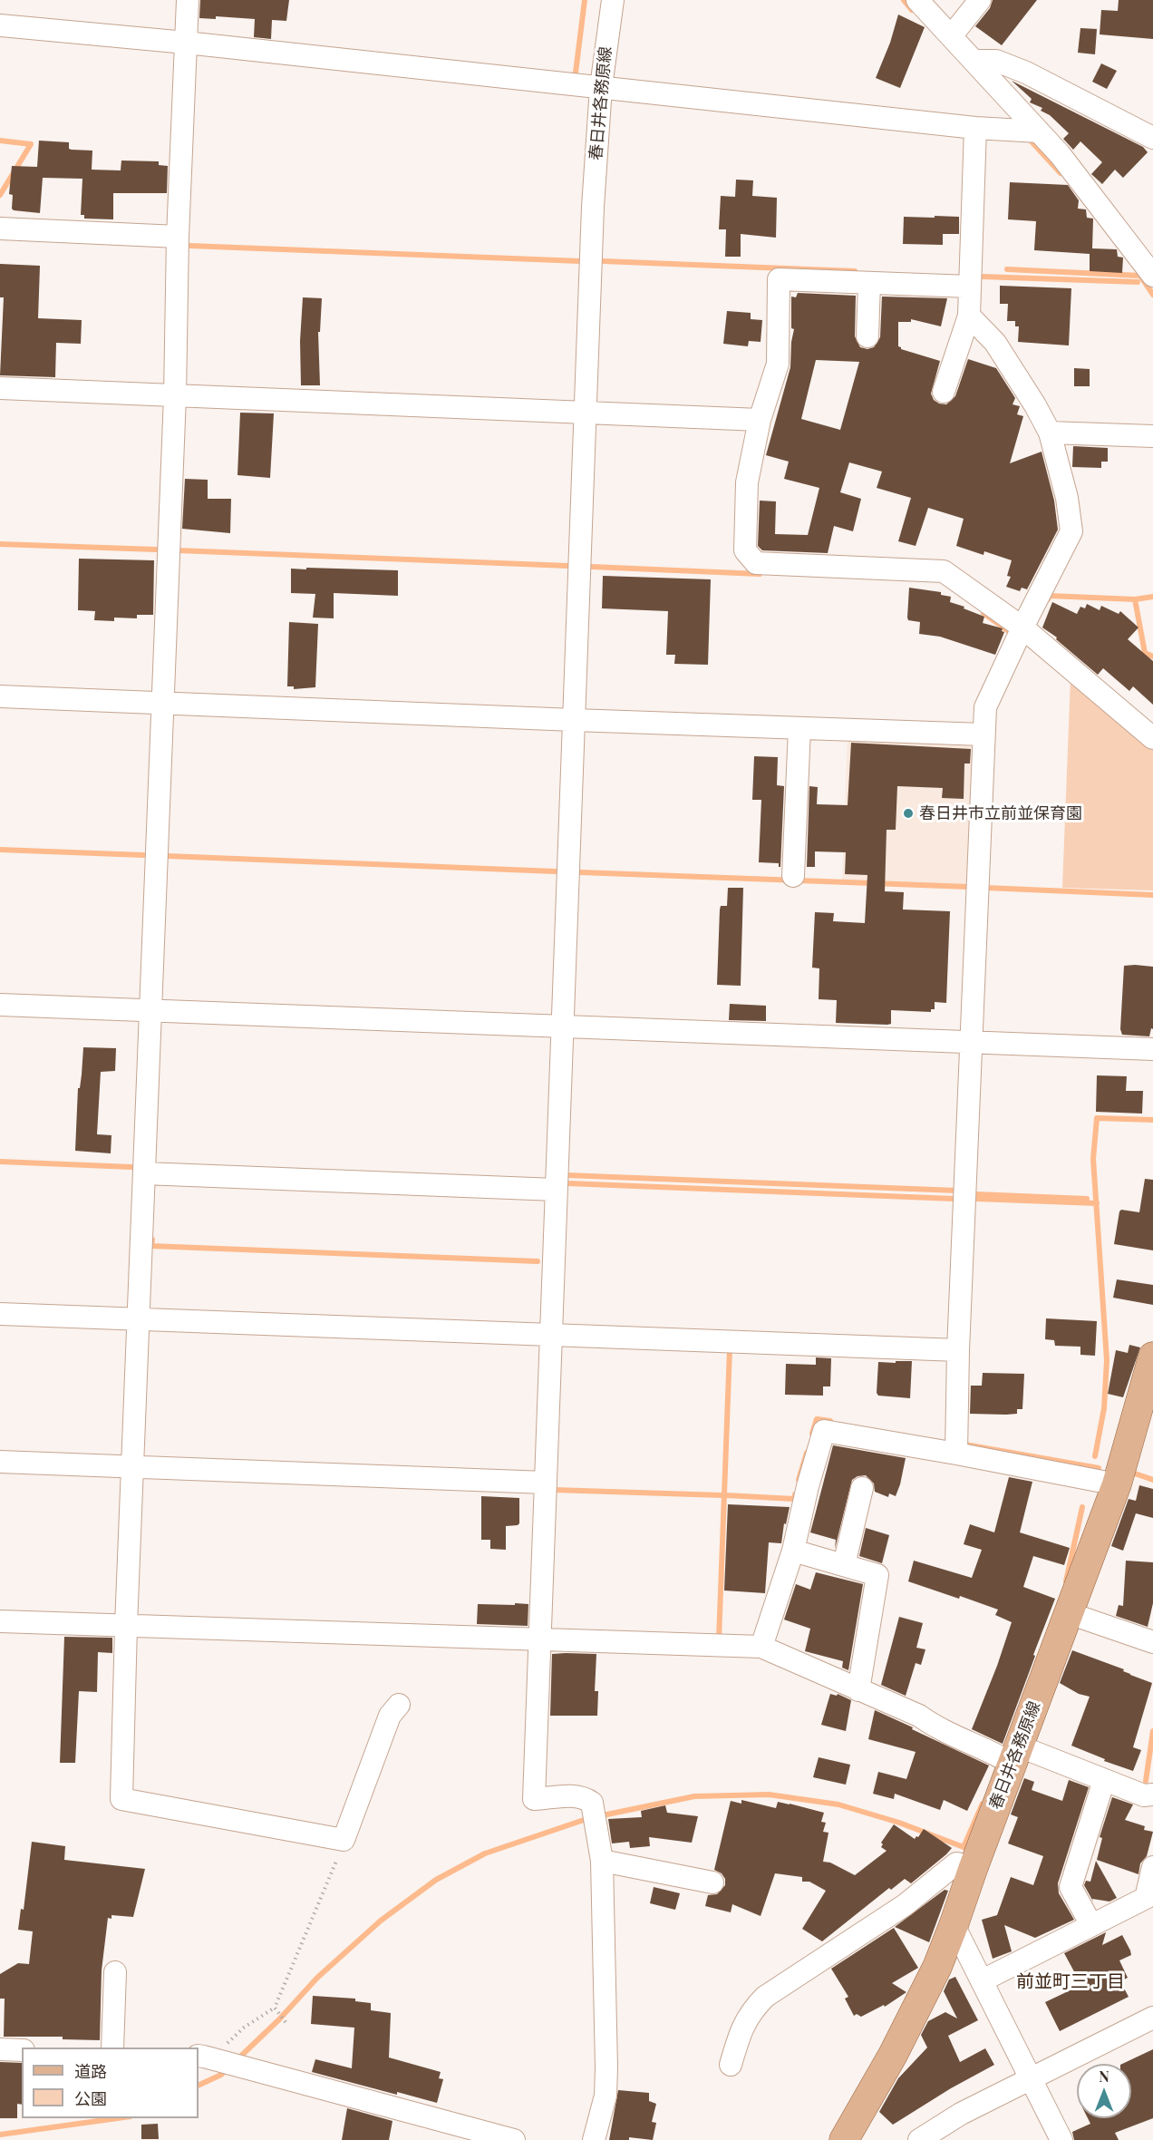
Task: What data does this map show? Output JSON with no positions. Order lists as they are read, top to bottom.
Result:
{
  "streets": {
    "main road": ["春日井各務原線"]
  },
  "districts": ["前並町三丁目"],
  "places": ["春日井市立前並保育園"],
  "legend": ["道路", "公園"],
  "north": "top"
}
